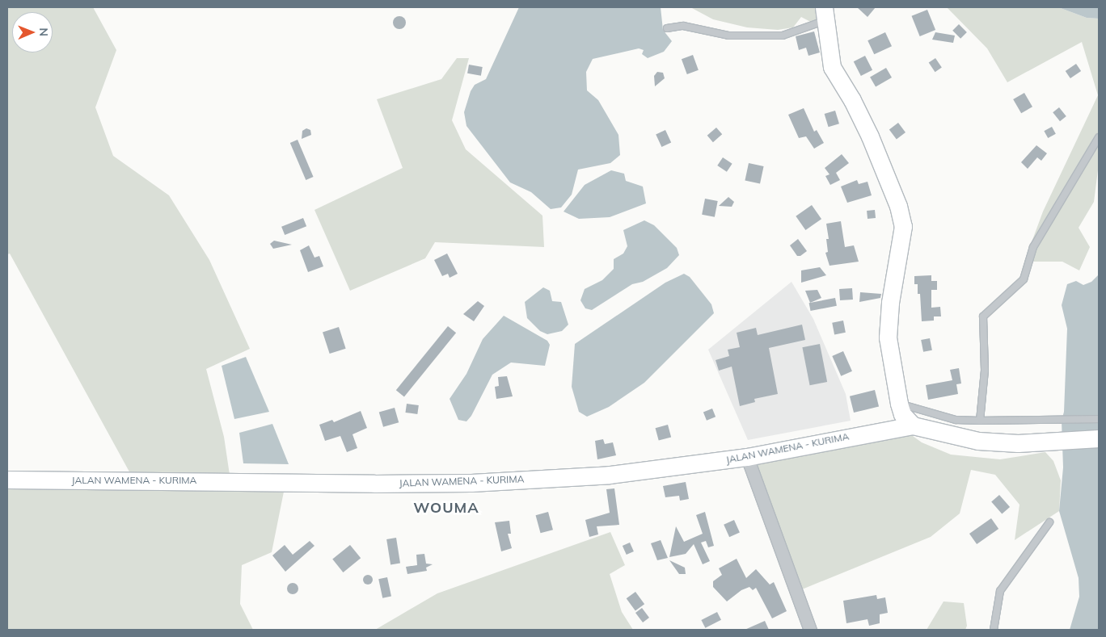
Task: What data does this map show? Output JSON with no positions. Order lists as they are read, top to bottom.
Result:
{
  "streets": {
    "main road": ["JALAN WAMENA - KURIMA"]
  },
  "districts": ["WOUMA"],
  "north": "right"
}
